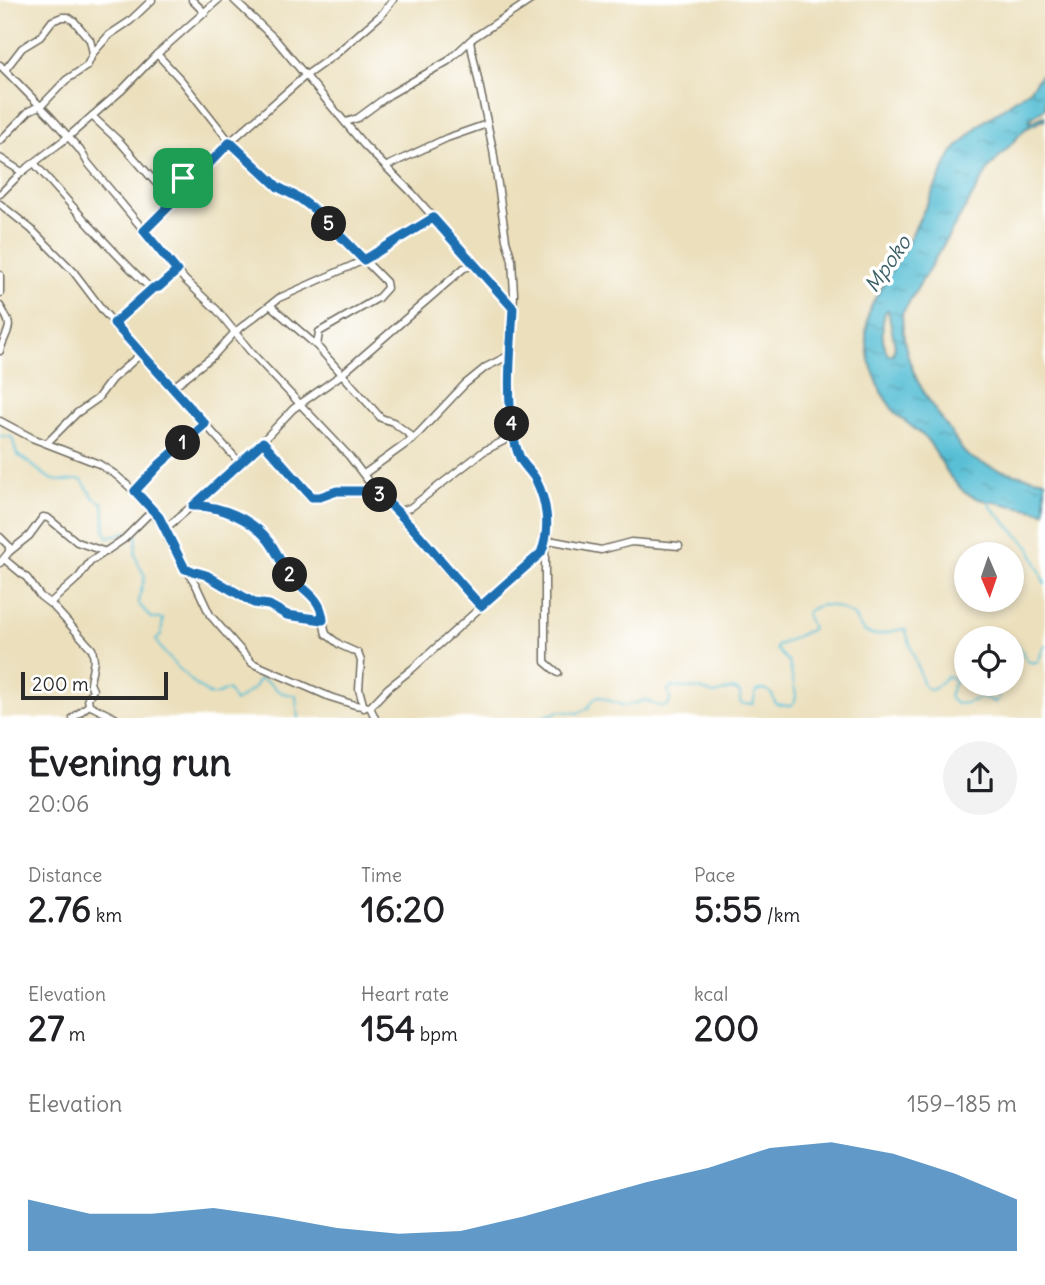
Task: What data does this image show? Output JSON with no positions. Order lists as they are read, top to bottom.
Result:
{
  "water": ["Mpoko"],
  "scale_bar": "200 m",
  "north": "bottom",
  "page": {
    "pins": [
      "5",
      "4",
      "1",
      "3",
      "2"
    ],
    "scale": "200 m",
    "heading": ["Evening run", "20:06"],
    "stats": [
      ["Distance", "2.76 km"],
      ["Time", "16:20"],
      ["Pace", "5:55 /km"],
      ["Elevation", "27 m"],
      ["Heart rate", "154 bpm"],
      ["kcal", "200"]
    ],
    "chart": ["Elevation", "159–185 m"]
  }
}
